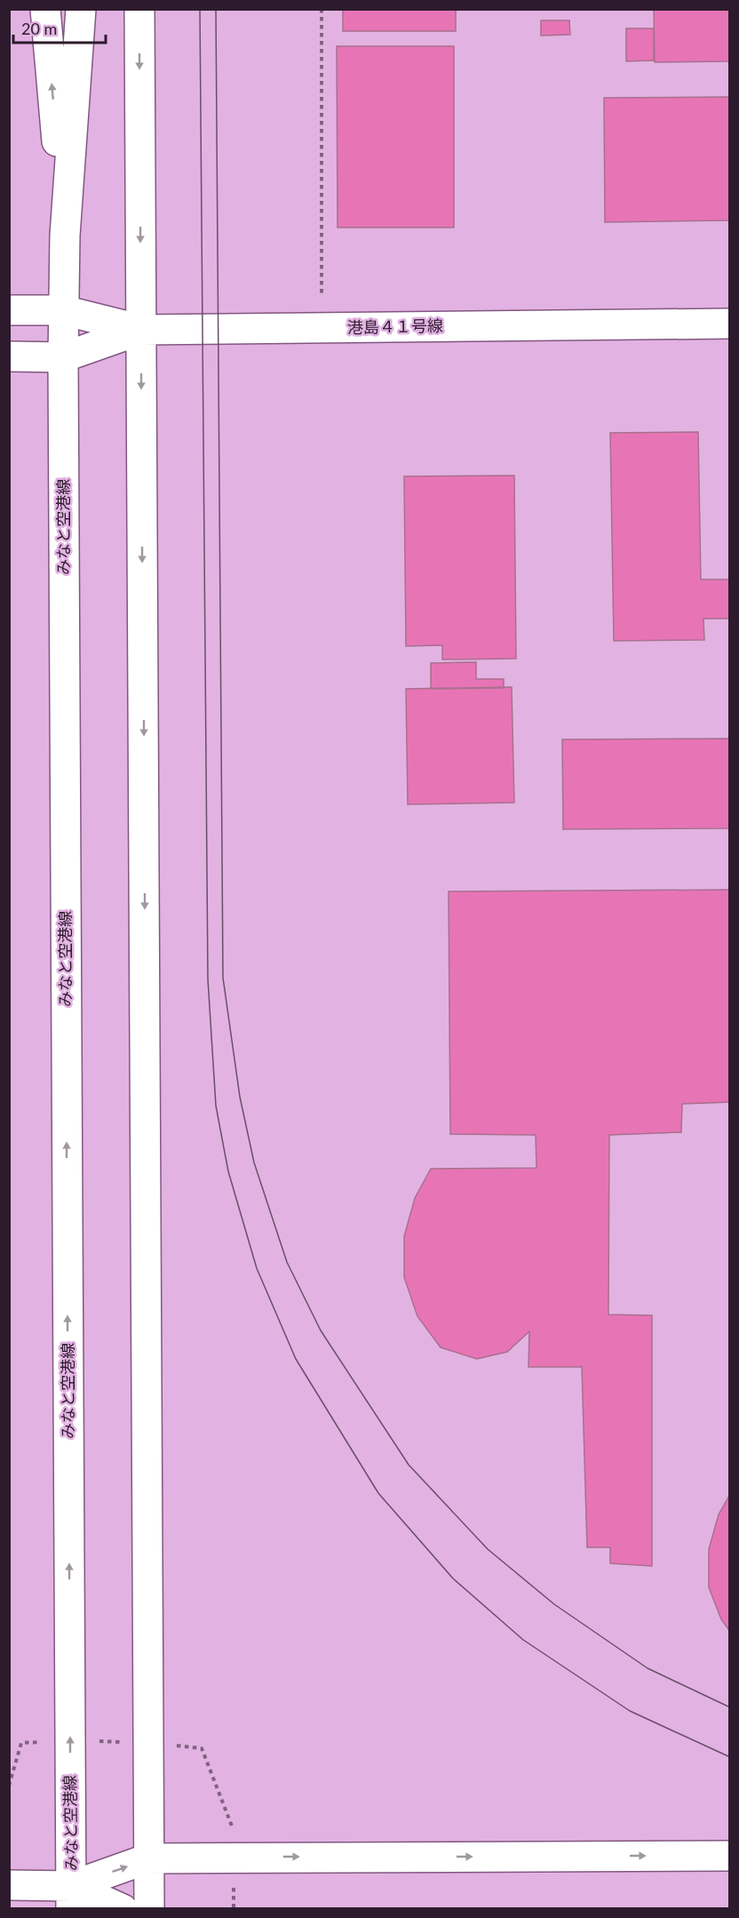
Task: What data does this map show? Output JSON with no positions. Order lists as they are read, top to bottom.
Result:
{
  "streets": {
    "street": ["港島４１号線", "みなと空港線"]
  },
  "crossings": [
    ["港島４１号線", "みなと空港線"]
  ],
  "scale_bar": "20 m"
}
